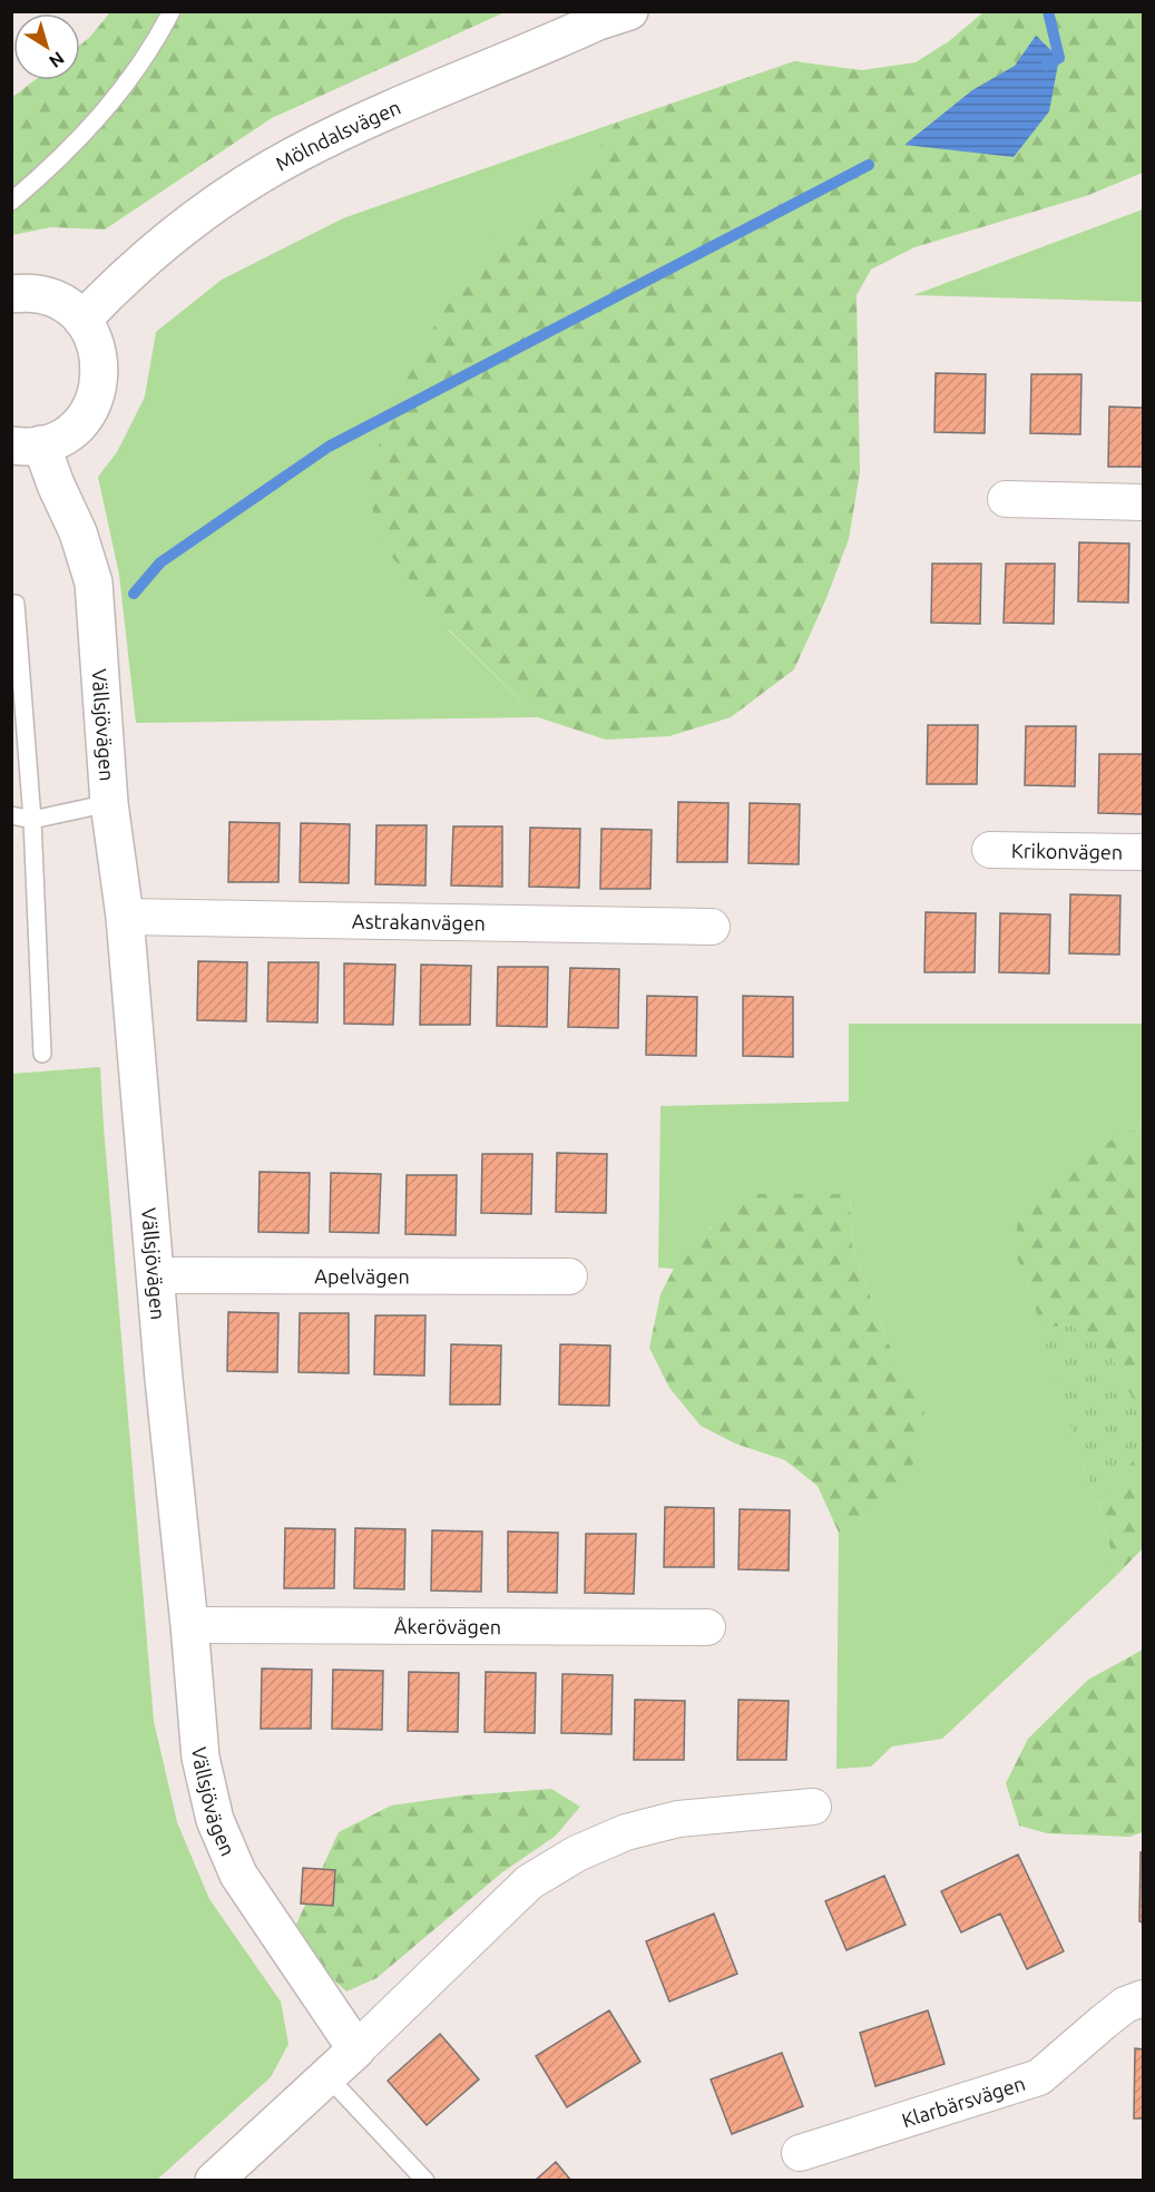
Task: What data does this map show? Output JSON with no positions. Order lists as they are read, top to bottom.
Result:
{
  "streets": {
    "street": [
      "Mölndalsvägen",
      "Vällsjövägen",
      "Krikonvägen",
      "Astrakanvägen",
      "Apelvägen",
      "Åkerövägen",
      "Klarbärsvägen"
    ]
  },
  "crossings": [
    ["Vällsjövägen", "Astrakanvägen"],
    ["Vällsjövägen", "Apelvägen"],
    ["Vällsjövägen", "Åkerövägen"]
  ],
  "north": "bottom right"
}
